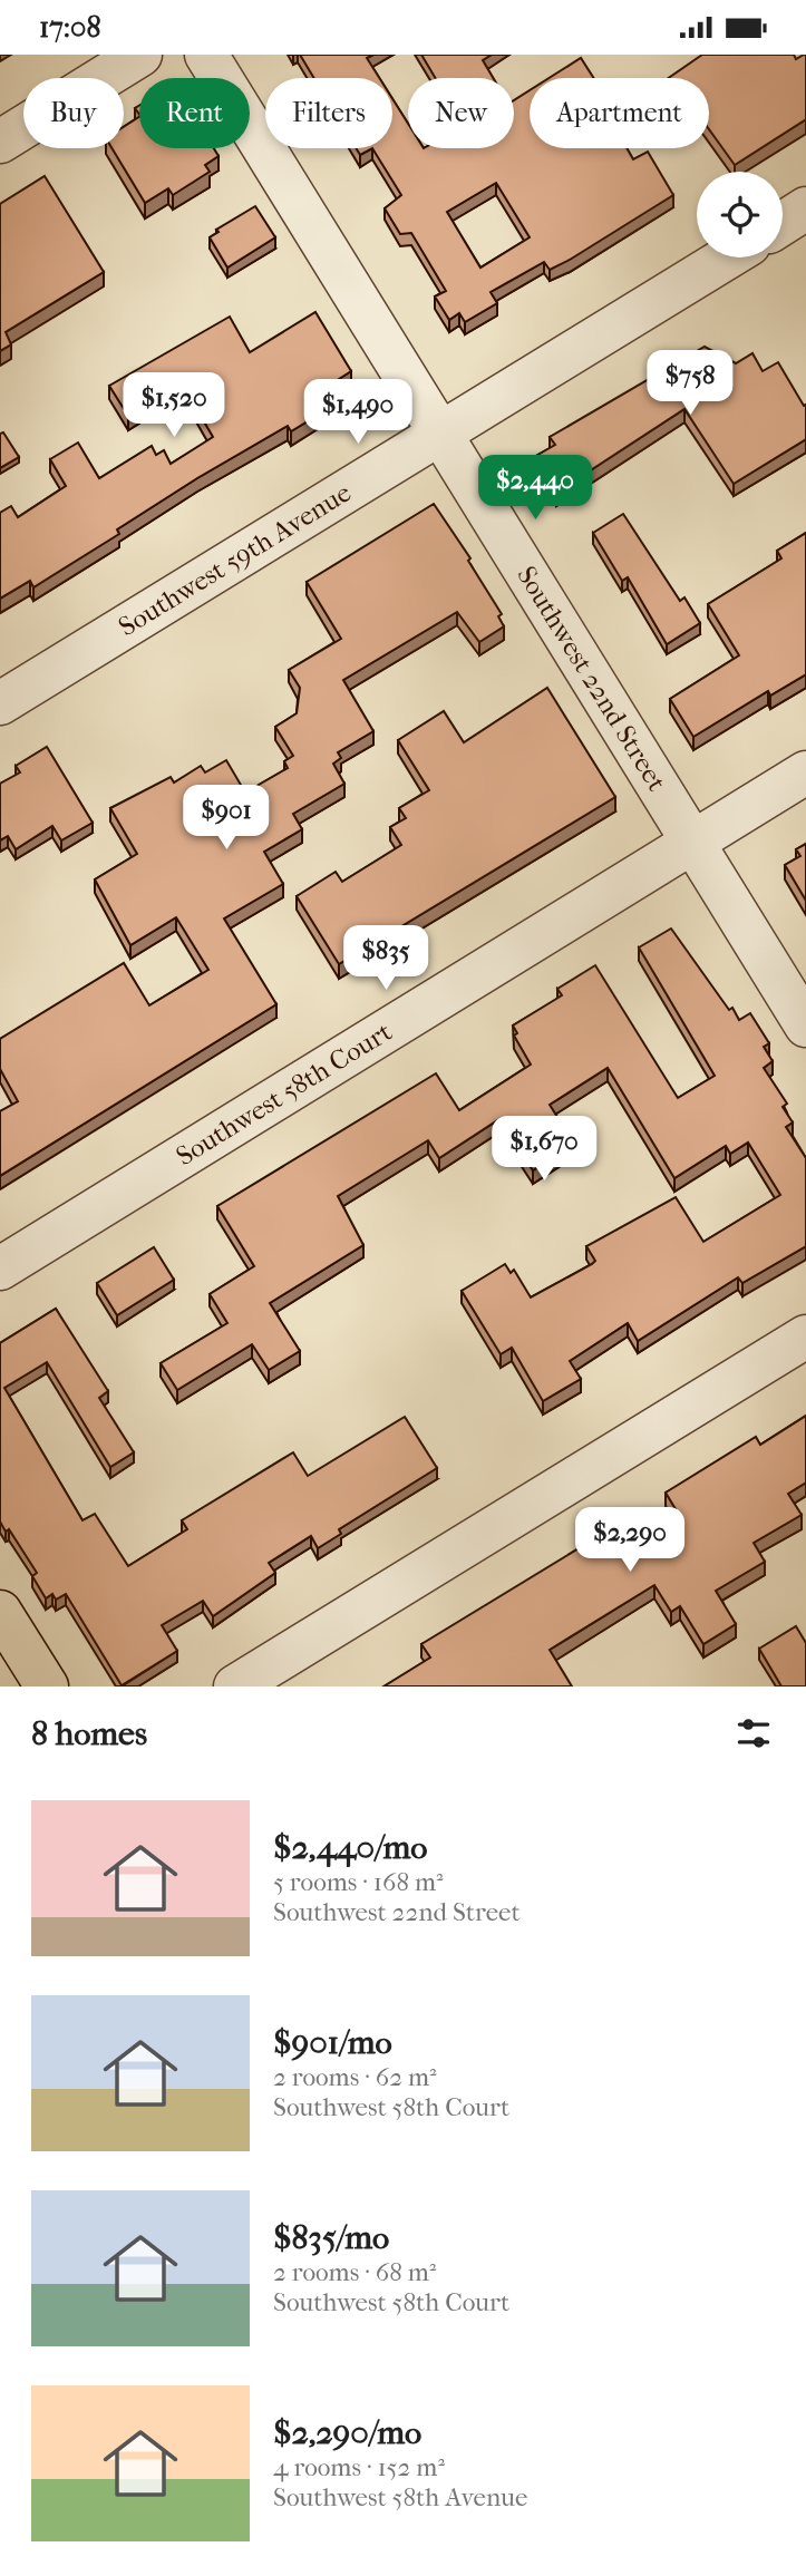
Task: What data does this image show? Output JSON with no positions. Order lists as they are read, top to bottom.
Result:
{
  "streets": {
    "street": ["Southwest 59th Avenue", "Southwest 22nd Street", "Southwest 58th Court"]
  },
  "crossings": [
    ["Southwest 59th Avenue", "Southwest 22nd Street"],
    ["Southwest 22nd Street", "Southwest 58th Court"]
  ],
  "page": {
    "status": "17:08",
    "chip": [
      "Buy",
      "Rent",
      "Filters",
      "New",
      "Apartment"
    ],
    "price": [
      "$758",
      "$1,520",
      "$1,490",
      "$2,440",
      "$901",
      "$835",
      "$1,670",
      "$2,290"
    ],
    "heading": "8 homes",
    "list": [
      {
        "name": "$2,440/mo",
        "note": "5 rooms · 168 m² · Southwest 22nd Street"
      },
      {
        "name": "$901/mo",
        "note": "2 rooms · 62 m² · Southwest 58th Court"
      },
      {
        "name": "$835/mo",
        "note": "2 rooms · 68 m² · Southwest 58th Court"
      },
      {
        "name": "$2,290/mo",
        "note": "4 rooms · 152 m² · Southwest 58th Avenue"
      }
    ]
  }
}
